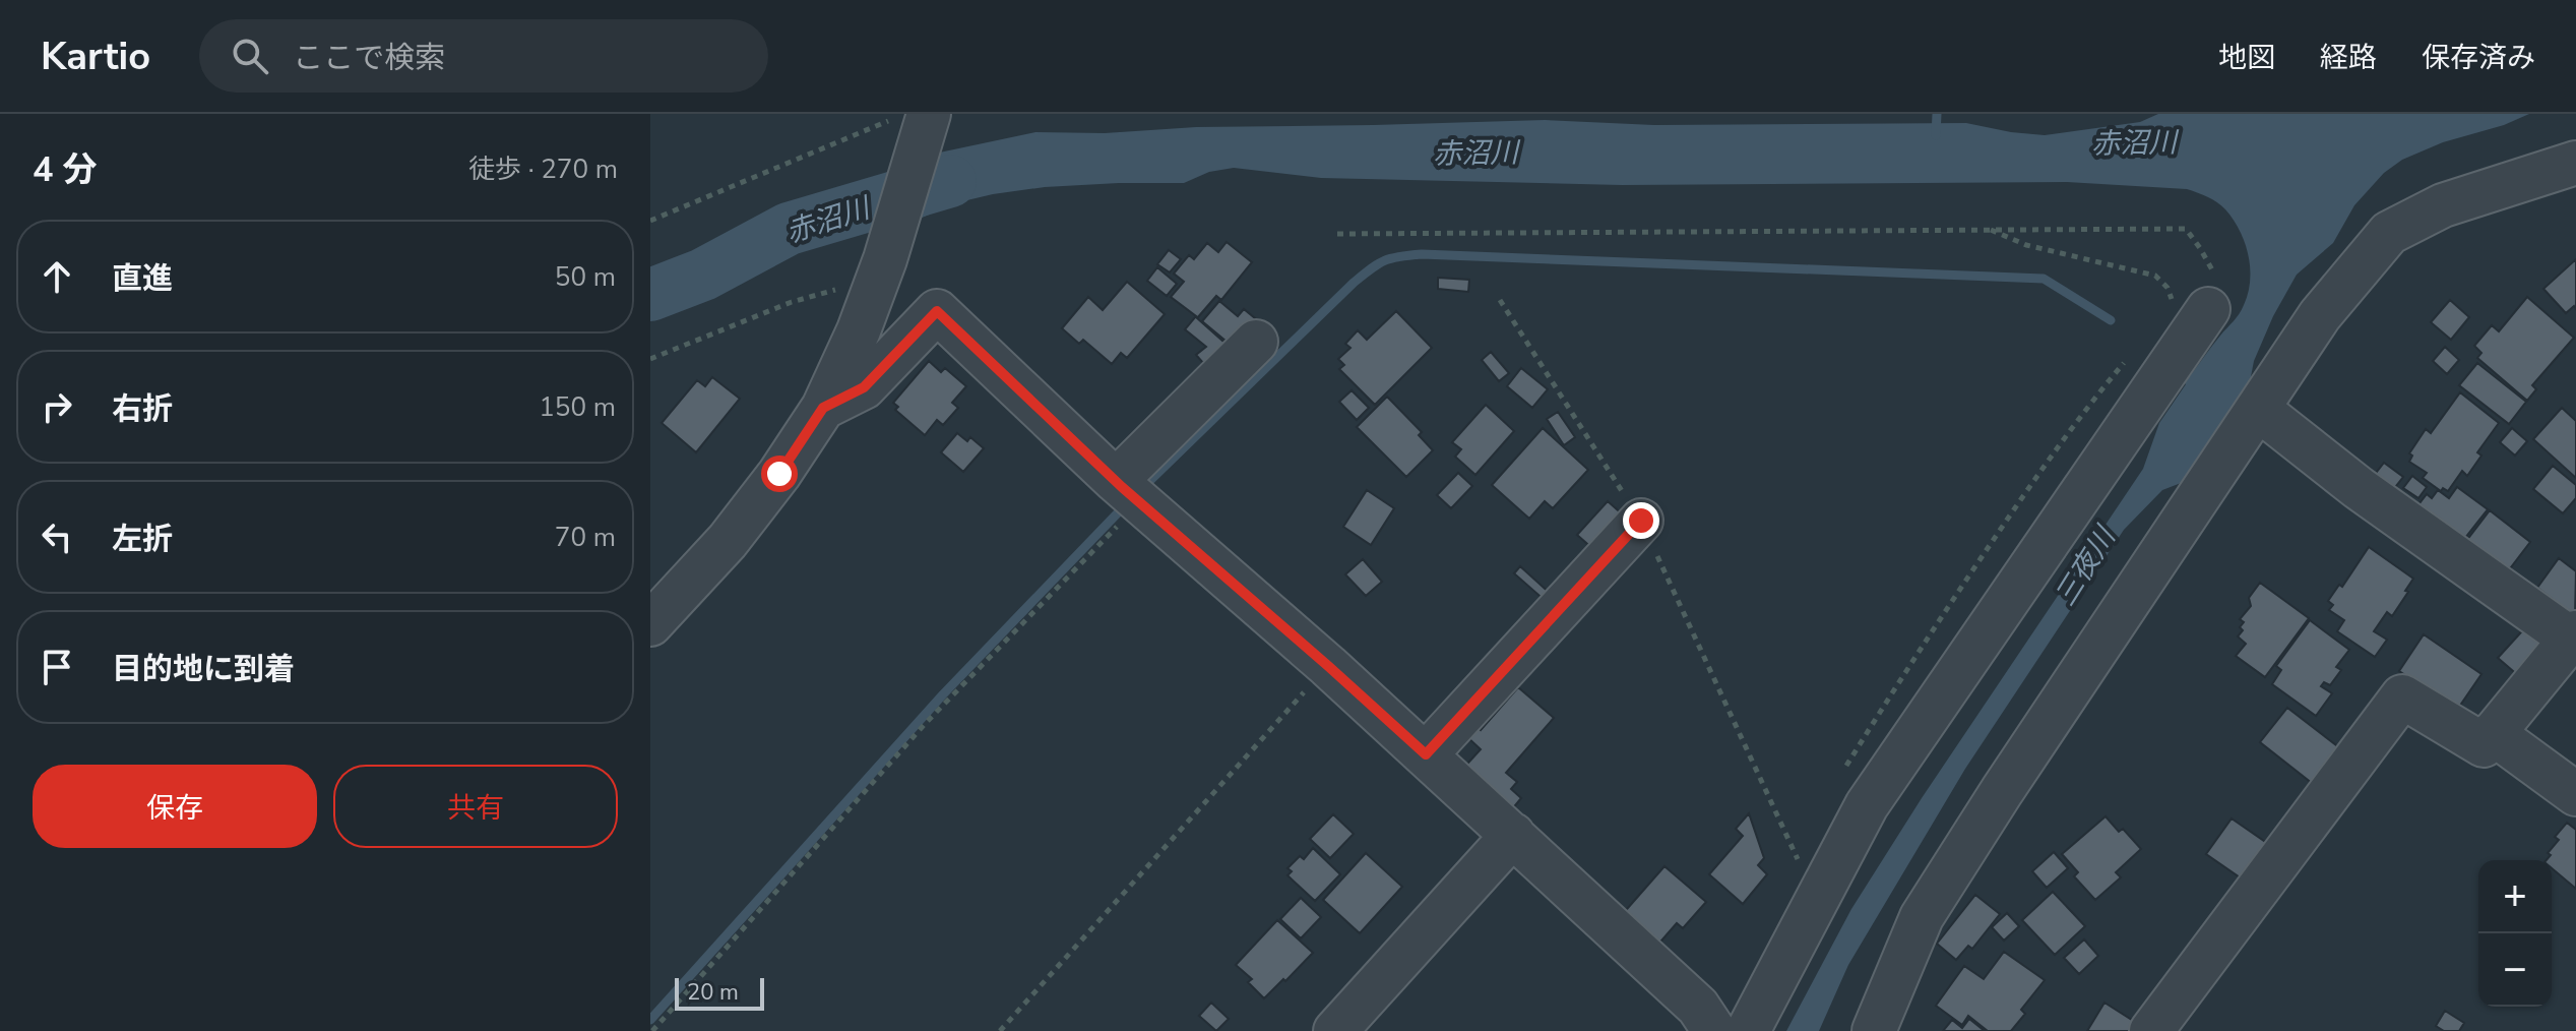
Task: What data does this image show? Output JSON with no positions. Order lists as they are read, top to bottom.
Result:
{
  "water": ["赤沼川", "三夜川"],
  "scale_bar": "20 m",
  "page": {
    "header": "Kartio",
    "search": "ここで検索",
    "nav": ["地図", "経路", "保存済み"],
    "heading": ["4 分", "徒歩 · 270 m"],
    "list": [
      ["直進", "50 m"],
      ["右折", "150 m"],
      ["左折", "70 m"],
      "目的地に到着"
    ],
    "buttons": ["保存", "共有"],
    "map_buttons": ["+", "−"],
    "scale": "20 m"
  }
}
